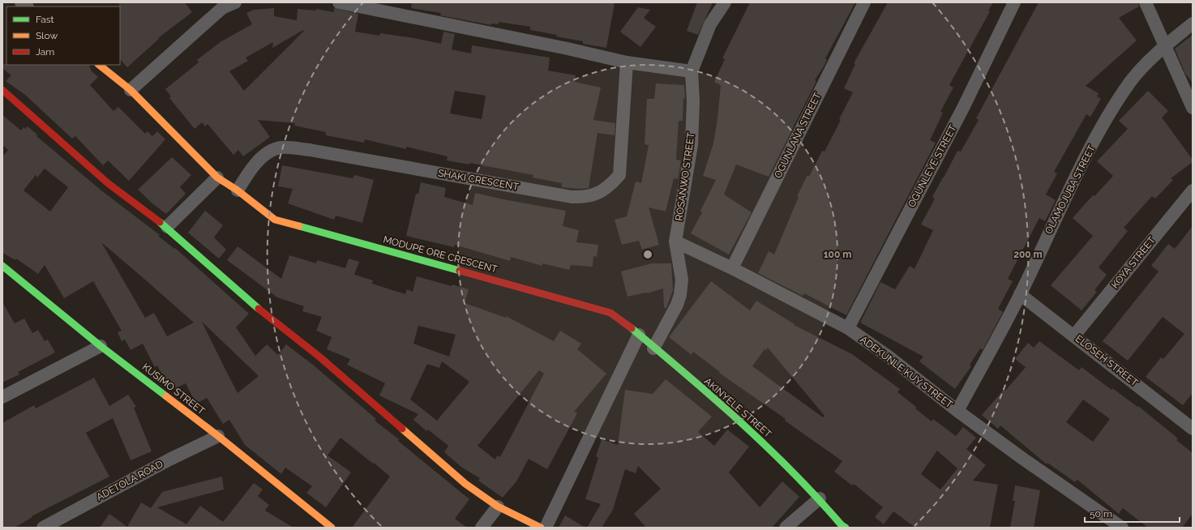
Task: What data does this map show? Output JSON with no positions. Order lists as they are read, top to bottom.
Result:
{
  "streets": {
    "street": [
      "OGUNLANA STREET",
      "OGUNLEYE STREET",
      "ROSANWO STREET",
      "SHAKI CRESCENT",
      "OLAMOJUBA STREET",
      "MODUPE ORE CRESCENT",
      "KOYA STREET",
      "ELOSEH STREET",
      "ADEKUNLE KUY STREET",
      "KUSIMO STREET",
      "AKINYELE STREET",
      "ADETOLA ROAD"
    ]
  },
  "crossings": [
    ["OGUNLANA STREET", "ADEKUNLE KUY STREET"],
    ["OGUNLEYE STREET", "ADEKUNLE KUY STREET"],
    ["ROSANWO STREET", "ADEKUNLE KUY STREET"],
    ["ROSANWO STREET", "AKINYELE STREET"],
    ["SHAKI CRESCENT", "MODUPE ORE CRESCENT"],
    ["OLAMOJUBA STREET", "ELOSEH STREET"],
    ["OLAMOJUBA STREET", "ADEKUNLE KUY STREET"],
    ["MODUPE ORE CRESCENT", "AKINYELE STREET"],
    ["KOYA STREET", "ELOSEH STREET"],
    ["KUSIMO STREET", "ADETOLA ROAD"]
  ],
  "legend": ["Fast", "Slow", "Jam"],
  "scale_bar": "50 m",
  "rings": ["100 m", "200 m"]
}
